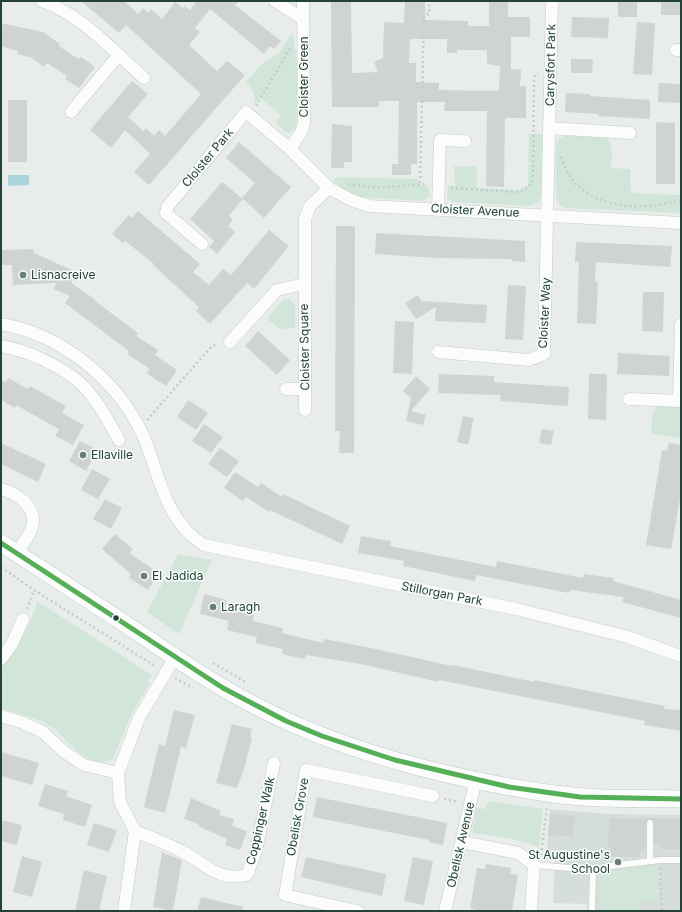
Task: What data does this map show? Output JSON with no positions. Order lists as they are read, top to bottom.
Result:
{
  "streets": {
    "street": [
      "Carysfort Park",
      "Cloister Green",
      "Cloister Park",
      "Cloister Avenue",
      "Cloister Way",
      "Cloister Square",
      "Stillorgan Park",
      "Obelisk Grove",
      "Coppinger Walk",
      "Obelisk Avenue"
    ]
  },
  "crossings": [
    ["Carysfort Park", "Cloister Avenue"],
    ["Carysfort Park", "Cloister Way"],
    ["Cloister Green", "Cloister Avenue"],
    ["Cloister Avenue", "Cloister Way"],
    ["Cloister Avenue", "Cloister Square"]
  ],
  "places": [
    "Lisnacreive",
    "Ellaville",
    "El Jadida",
    "Laragh",
    "St Augustine's School"
  ]
}
